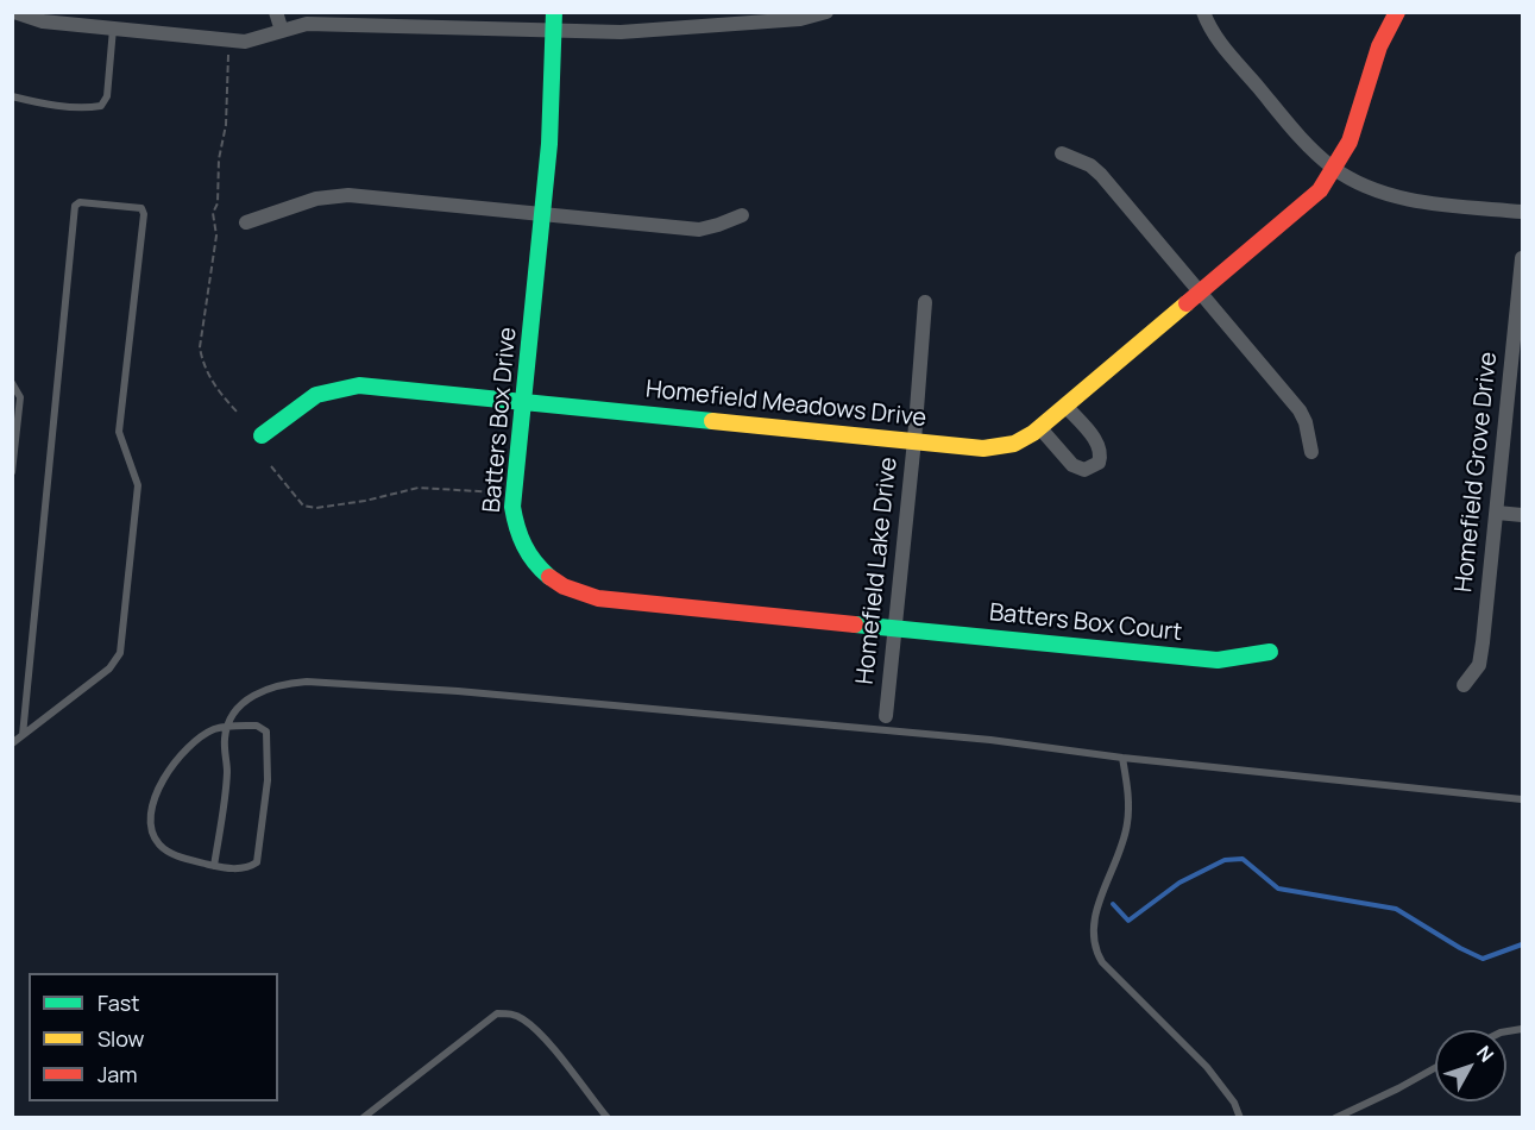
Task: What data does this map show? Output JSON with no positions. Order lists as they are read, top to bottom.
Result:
{
  "streets": {
    "street": [
      "Homefield Meadows Drive",
      "Batters Box Drive",
      "Homefield Grove Drive",
      "Homefield Lake Drive",
      "Batters Box Court"
    ]
  },
  "crossings": [
    ["Homefield Meadows Drive", "Batters Box Drive"],
    ["Homefield Meadows Drive", "Homefield Lake Drive"],
    ["Batters Box Drive", "Homefield Lake Drive"],
    ["Batters Box Drive", "Batters Box Court"],
    ["Homefield Lake Drive", "Batters Box Court"]
  ],
  "legend": ["Fast", "Slow", "Jam"],
  "north": "top right"
}
